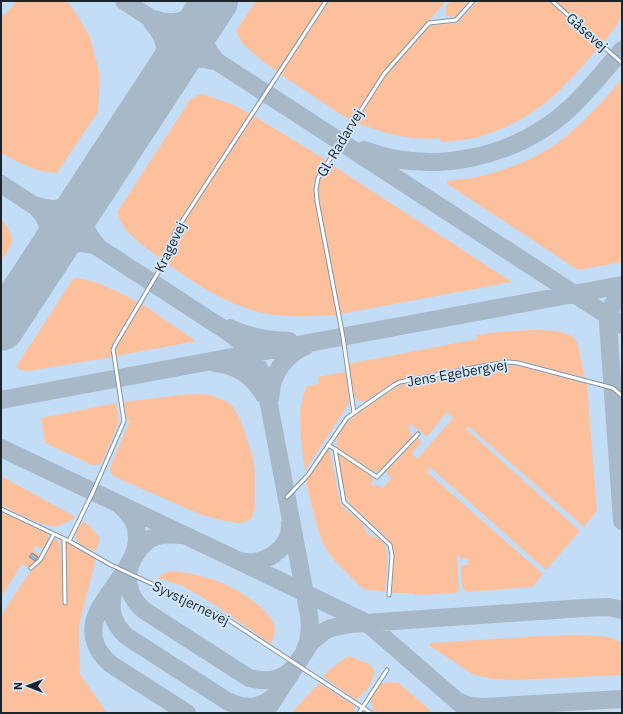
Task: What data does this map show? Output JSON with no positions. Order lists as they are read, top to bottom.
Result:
{
  "streets": {
    "lane": [
      "Gåsevej",
      "Gl. Radarvej",
      "Kragevej",
      "Jens Egebergvej",
      "Syvstjernevej"
    ]
  },
  "crossings": [
    ["Gl. Radarvej", "Jens Egebergvej"],
    ["Kragevej", "Syvstjernevej"]
  ],
  "north": "left"
}
